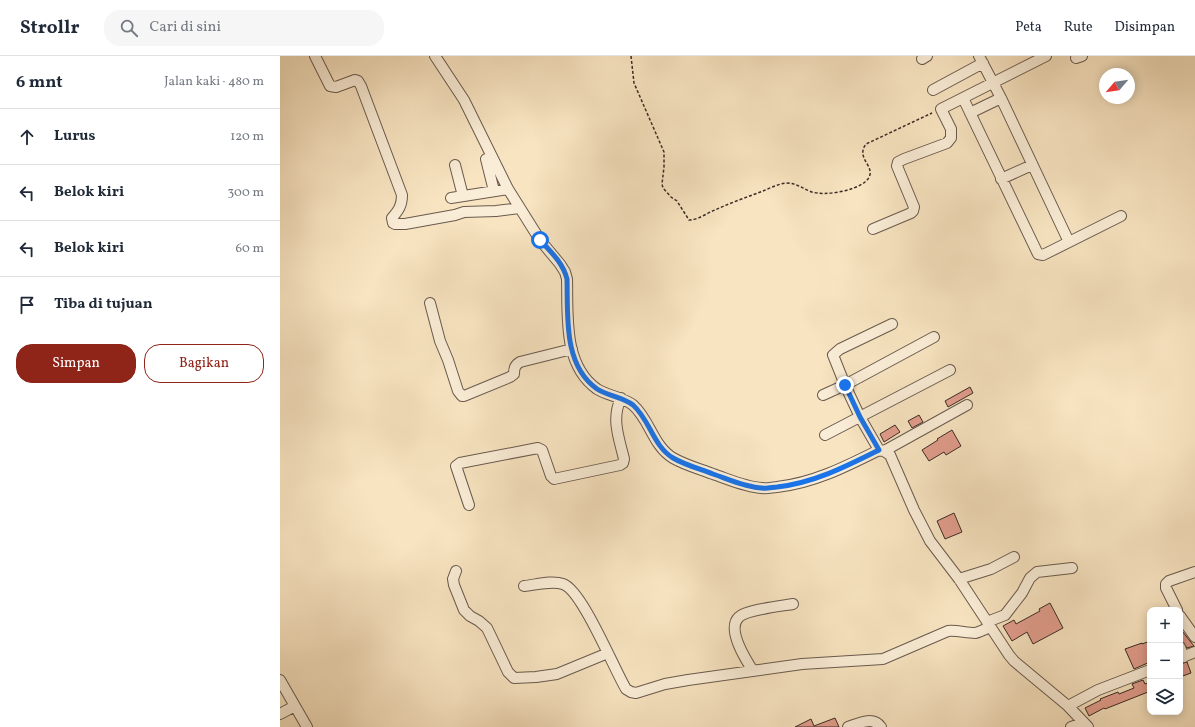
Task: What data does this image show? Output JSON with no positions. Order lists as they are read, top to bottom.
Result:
{
  "north": "bottom left",
  "page": {
    "header": "Strollr",
    "search": "Cari di sini",
    "nav": ["Peta", "Rute", "Disimpan"],
    "heading": ["6 mnt", "Jalan kaki · 480 m"],
    "list": [
      ["Lurus", "120 m"],
      ["Belok kiri", "300 m"],
      ["Belok kiri", "60 m"],
      "Tiba di tujuan"
    ],
    "buttons": ["Simpan", "Bagikan"],
    "map_buttons": ["+", "−"]
  }
}
